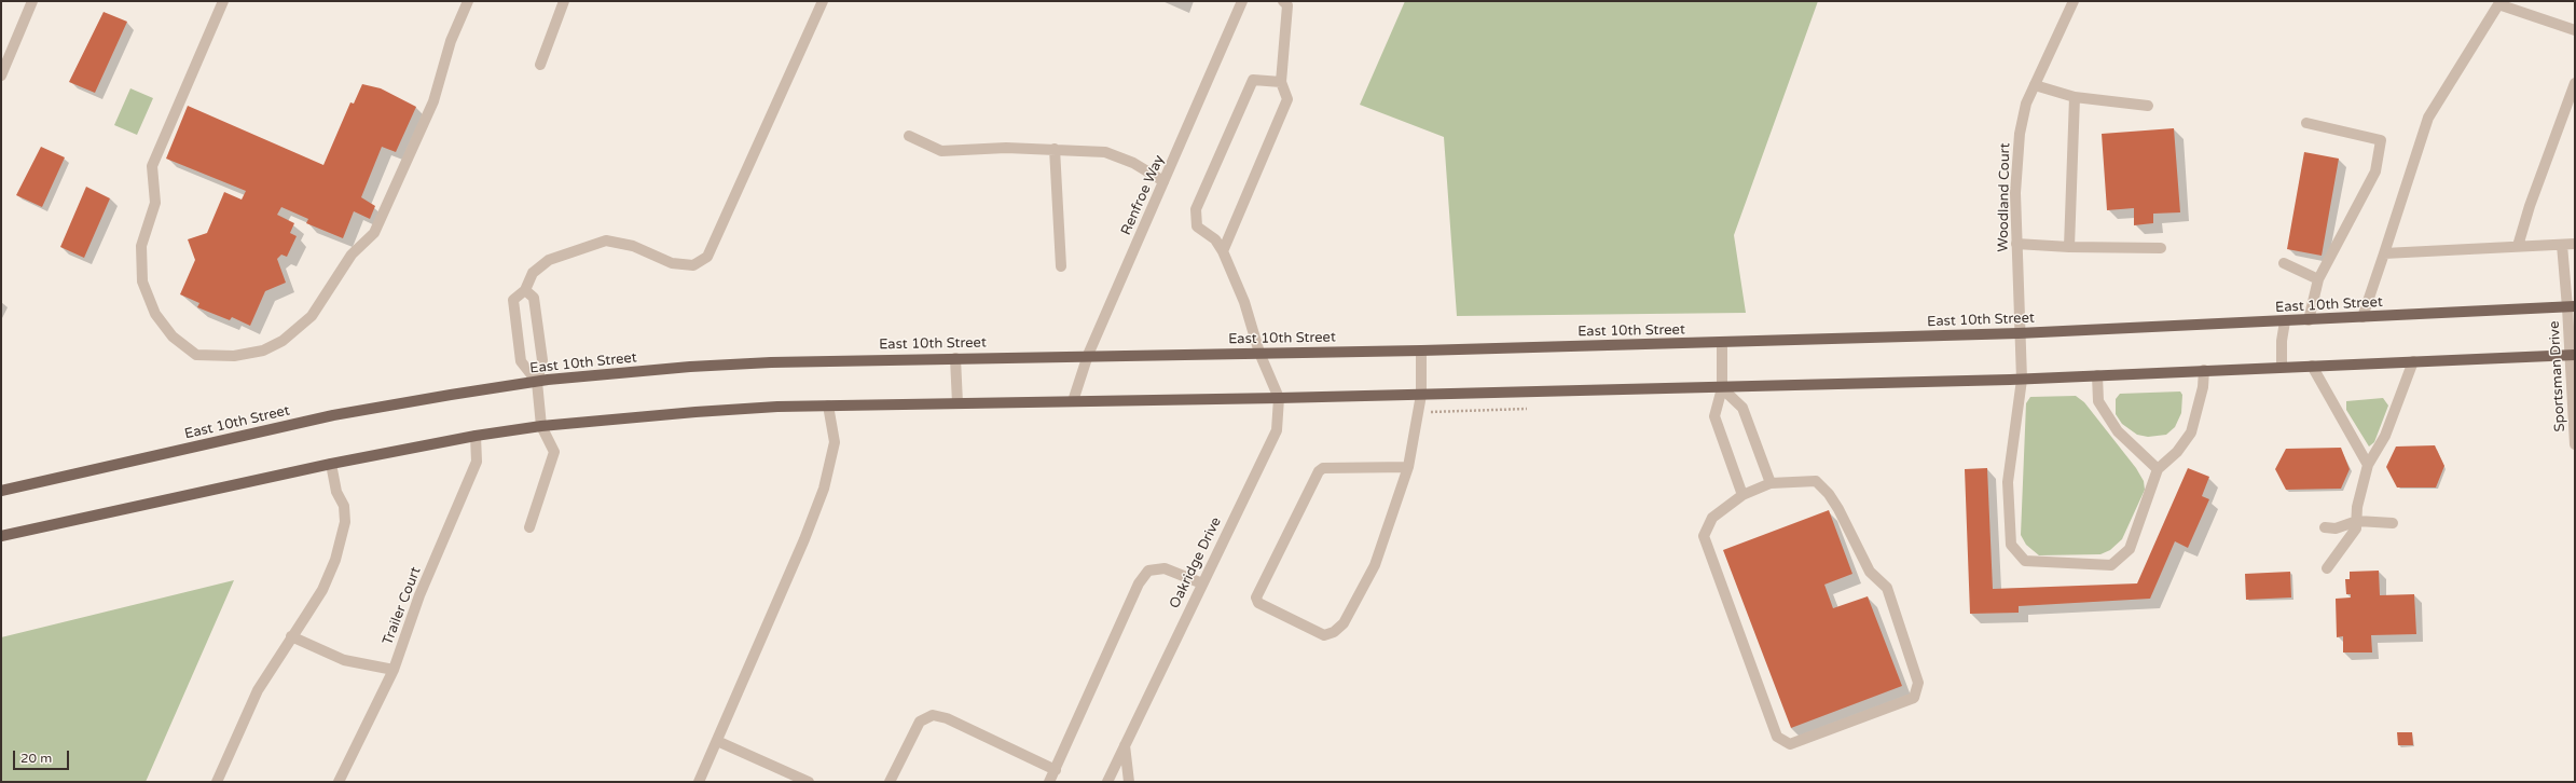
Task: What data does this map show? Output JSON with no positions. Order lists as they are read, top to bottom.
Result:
{
  "streets": {
    "main road": ["East 10th Street"],
    "street": [
      "Renfroe Way",
      "Woodland Court",
      "Sportsman Drive",
      "Oakridge Drive",
      "Trailer Court"
    ]
  },
  "crossings": [
    ["Renfroe Way", "East 10th Street"],
    ["Woodland Court", "East 10th Street"],
    ["East 10th Street", "Sportsman Drive"],
    ["East 10th Street", "Oakridge Drive"]
  ],
  "scale_bar": "20 m"
}
